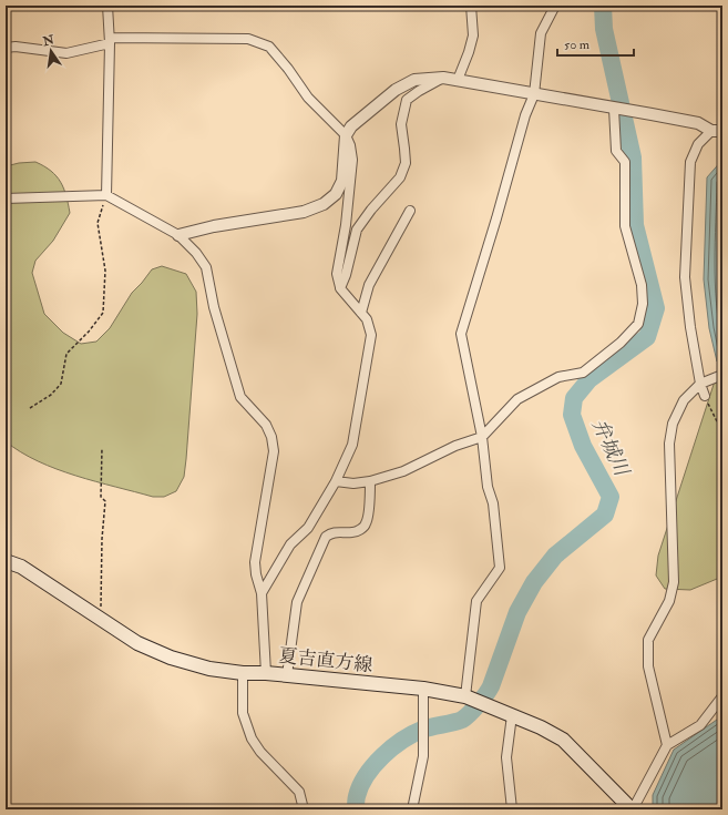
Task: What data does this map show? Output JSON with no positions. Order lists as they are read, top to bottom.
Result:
{
  "streets": {
    "main road": ["夏吉直方線"]
  },
  "water": ["弁城川"],
  "scale_bar": "50 m",
  "north": "top"
}
